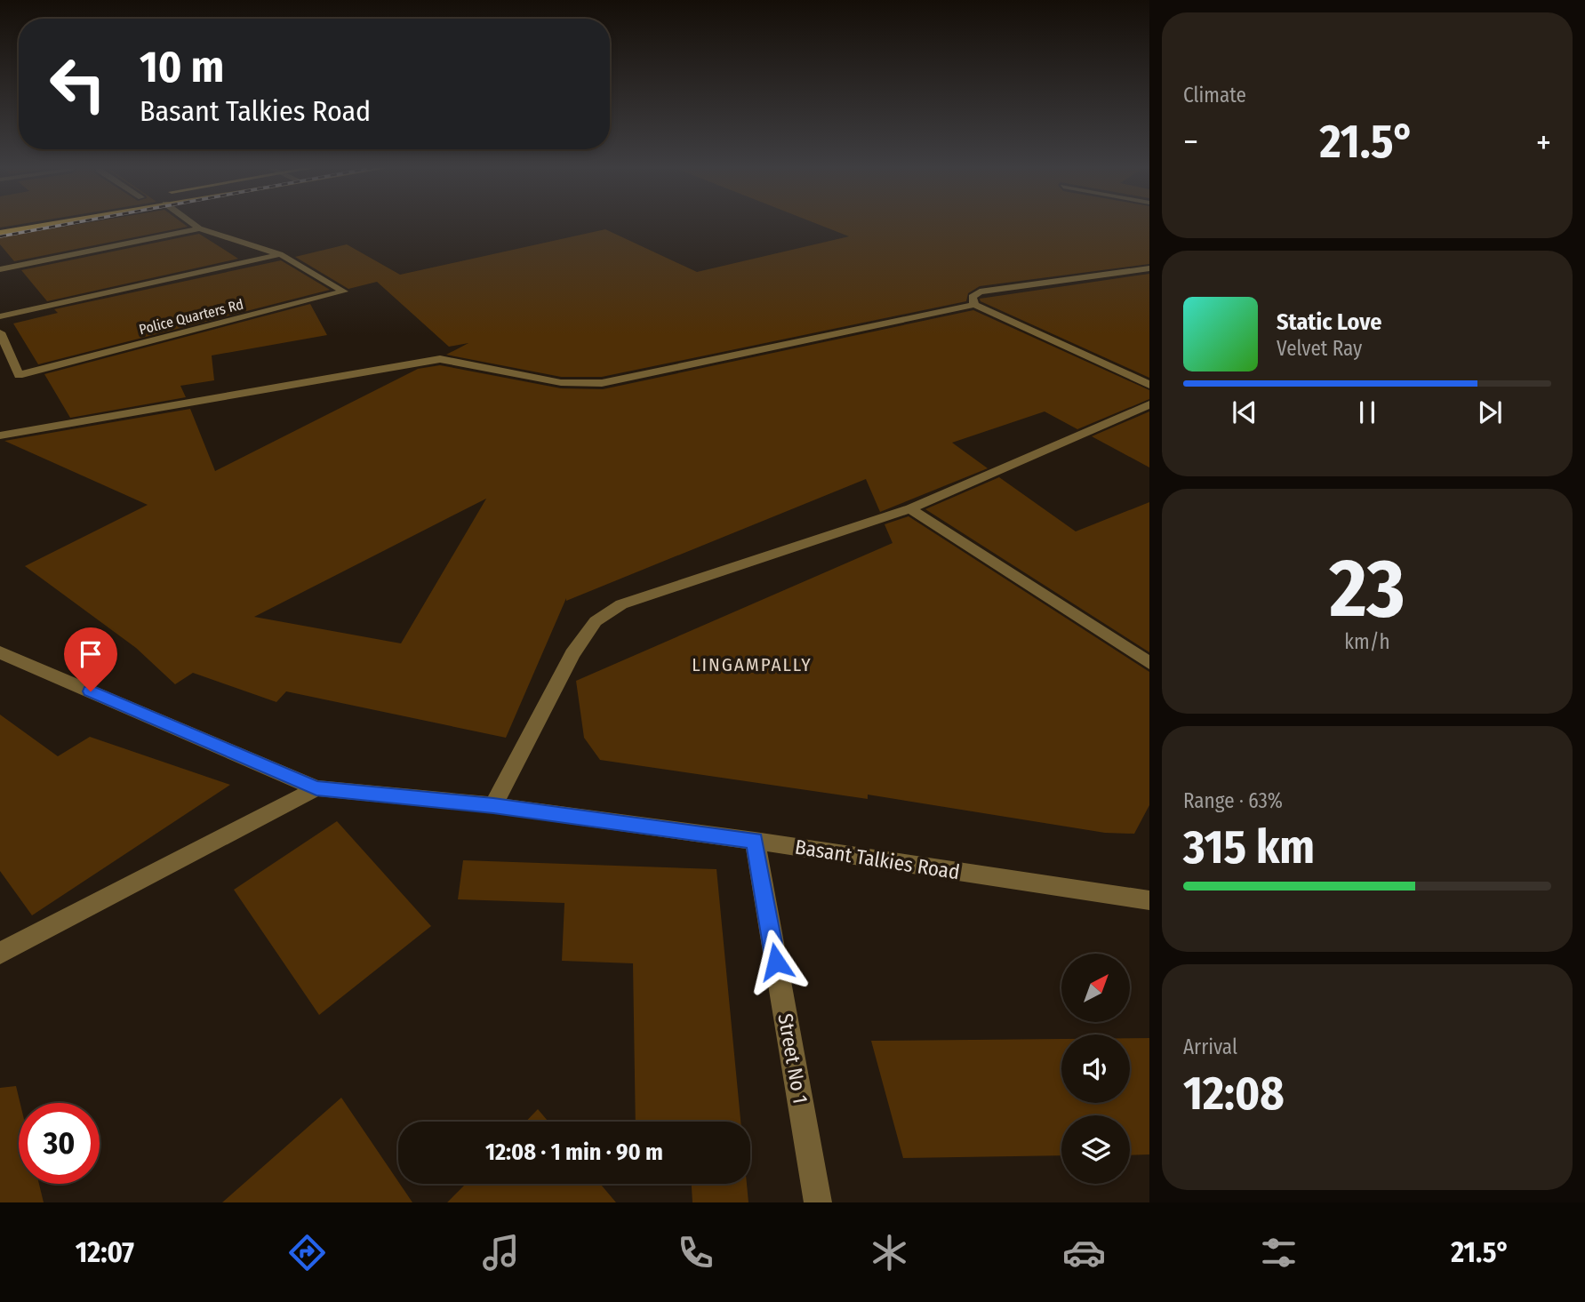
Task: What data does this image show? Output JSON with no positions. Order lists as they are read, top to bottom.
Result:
{
  "streets": {
    "street": ["Police Quarters Rd", "Basant Talkies Road", "Street No 1"]
  },
  "crossings": [
    ["Basant Talkies Road", "Street No 1"]
  ],
  "districts": ["LINGAMPALLY"],
  "north": "top right",
  "page": {
    "tile": [
      "Climate",
      ["23", "km/h"],
      ["Range · 63%", "315 km"],
      ["Arrival", "12:08"]
    ],
    "turn": ["10 m", "Basant Talkies Road"],
    "heat": ["−", "21.5°", "+"],
    "song": ["Static Love", "Velvet Ray"],
    "limit": "30",
    "trip": "12:08 · 1 min · 90 m",
    "tabs": ["12:07", "21.5°"]
  }
}
